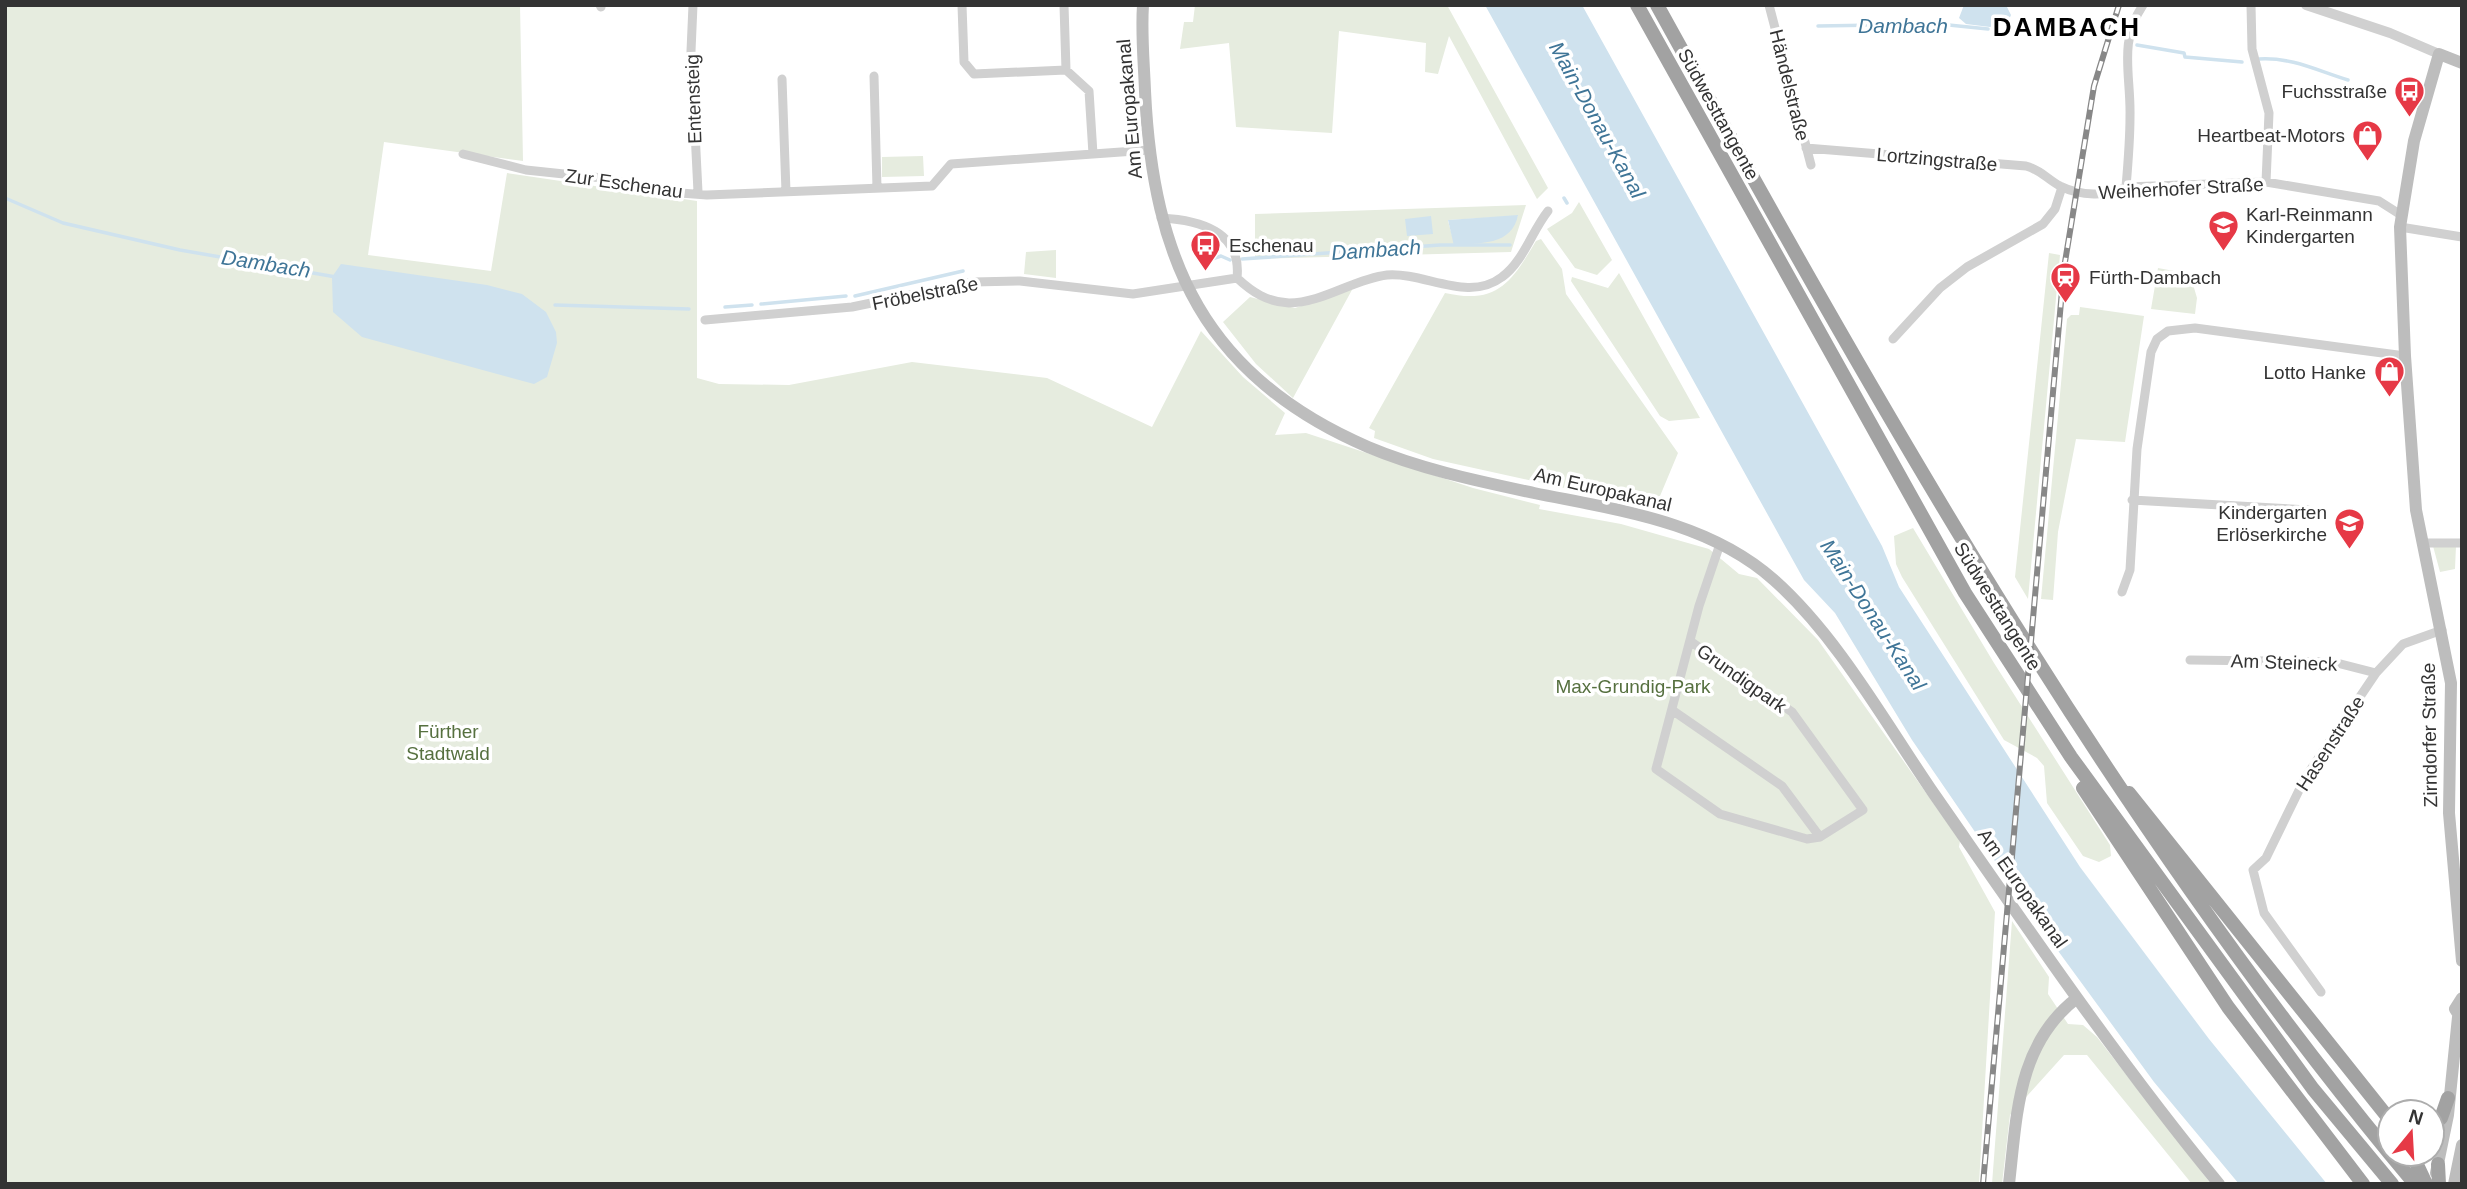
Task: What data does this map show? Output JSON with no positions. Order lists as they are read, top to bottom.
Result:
{
  "streets": {
    "highway": ["Südwesttangente"],
    "main road": ["Am Europakanal", "Zirndorfer Straße"],
    "street": [
      "Händelstraße",
      "Entensteig",
      "Lortzingstraße",
      "Zur Eschenau",
      "Weiherhofer Straße",
      "Fröbelstraße",
      "Am Steineck",
      "Grundigpark",
      "Hasenstraße"
    ]
  },
  "crossings": [
    ["Händelstraße", "Lortzingstraße"],
    ["Entensteig", "Zur Eschenau"],
    ["Am Europakanal", "Zur Eschenau"],
    ["Am Europakanal", "Fröbelstraße"],
    ["Am Europakanal", "Grundigpark"],
    ["Lortzingstraße", "Weiherhofer Straße"],
    ["Weiherhofer Straße", "Zirndorfer Straße"],
    ["Am Steineck", "Hasenstraße"],
    ["Zirndorfer Straße", "Hasenstraße"]
  ],
  "districts": ["DAMBACH"],
  "water": ["Dambach", "Main-Donau-Kanal"],
  "parks": ["Max-Grundig-Park", "Fürther Stadtwald"],
  "places": {
    "bus stop": ["Fuchsstraße", "Eschenau"],
    "shop": ["Heartbeat-Motors", "Lotto Hanke"],
    "school or university": ["Karl-Reinmann Kindergarten", "Kindergarten Erlöserkirche"],
    "station": ["Fürth-Dambach"]
  },
  "north": "top"
}
